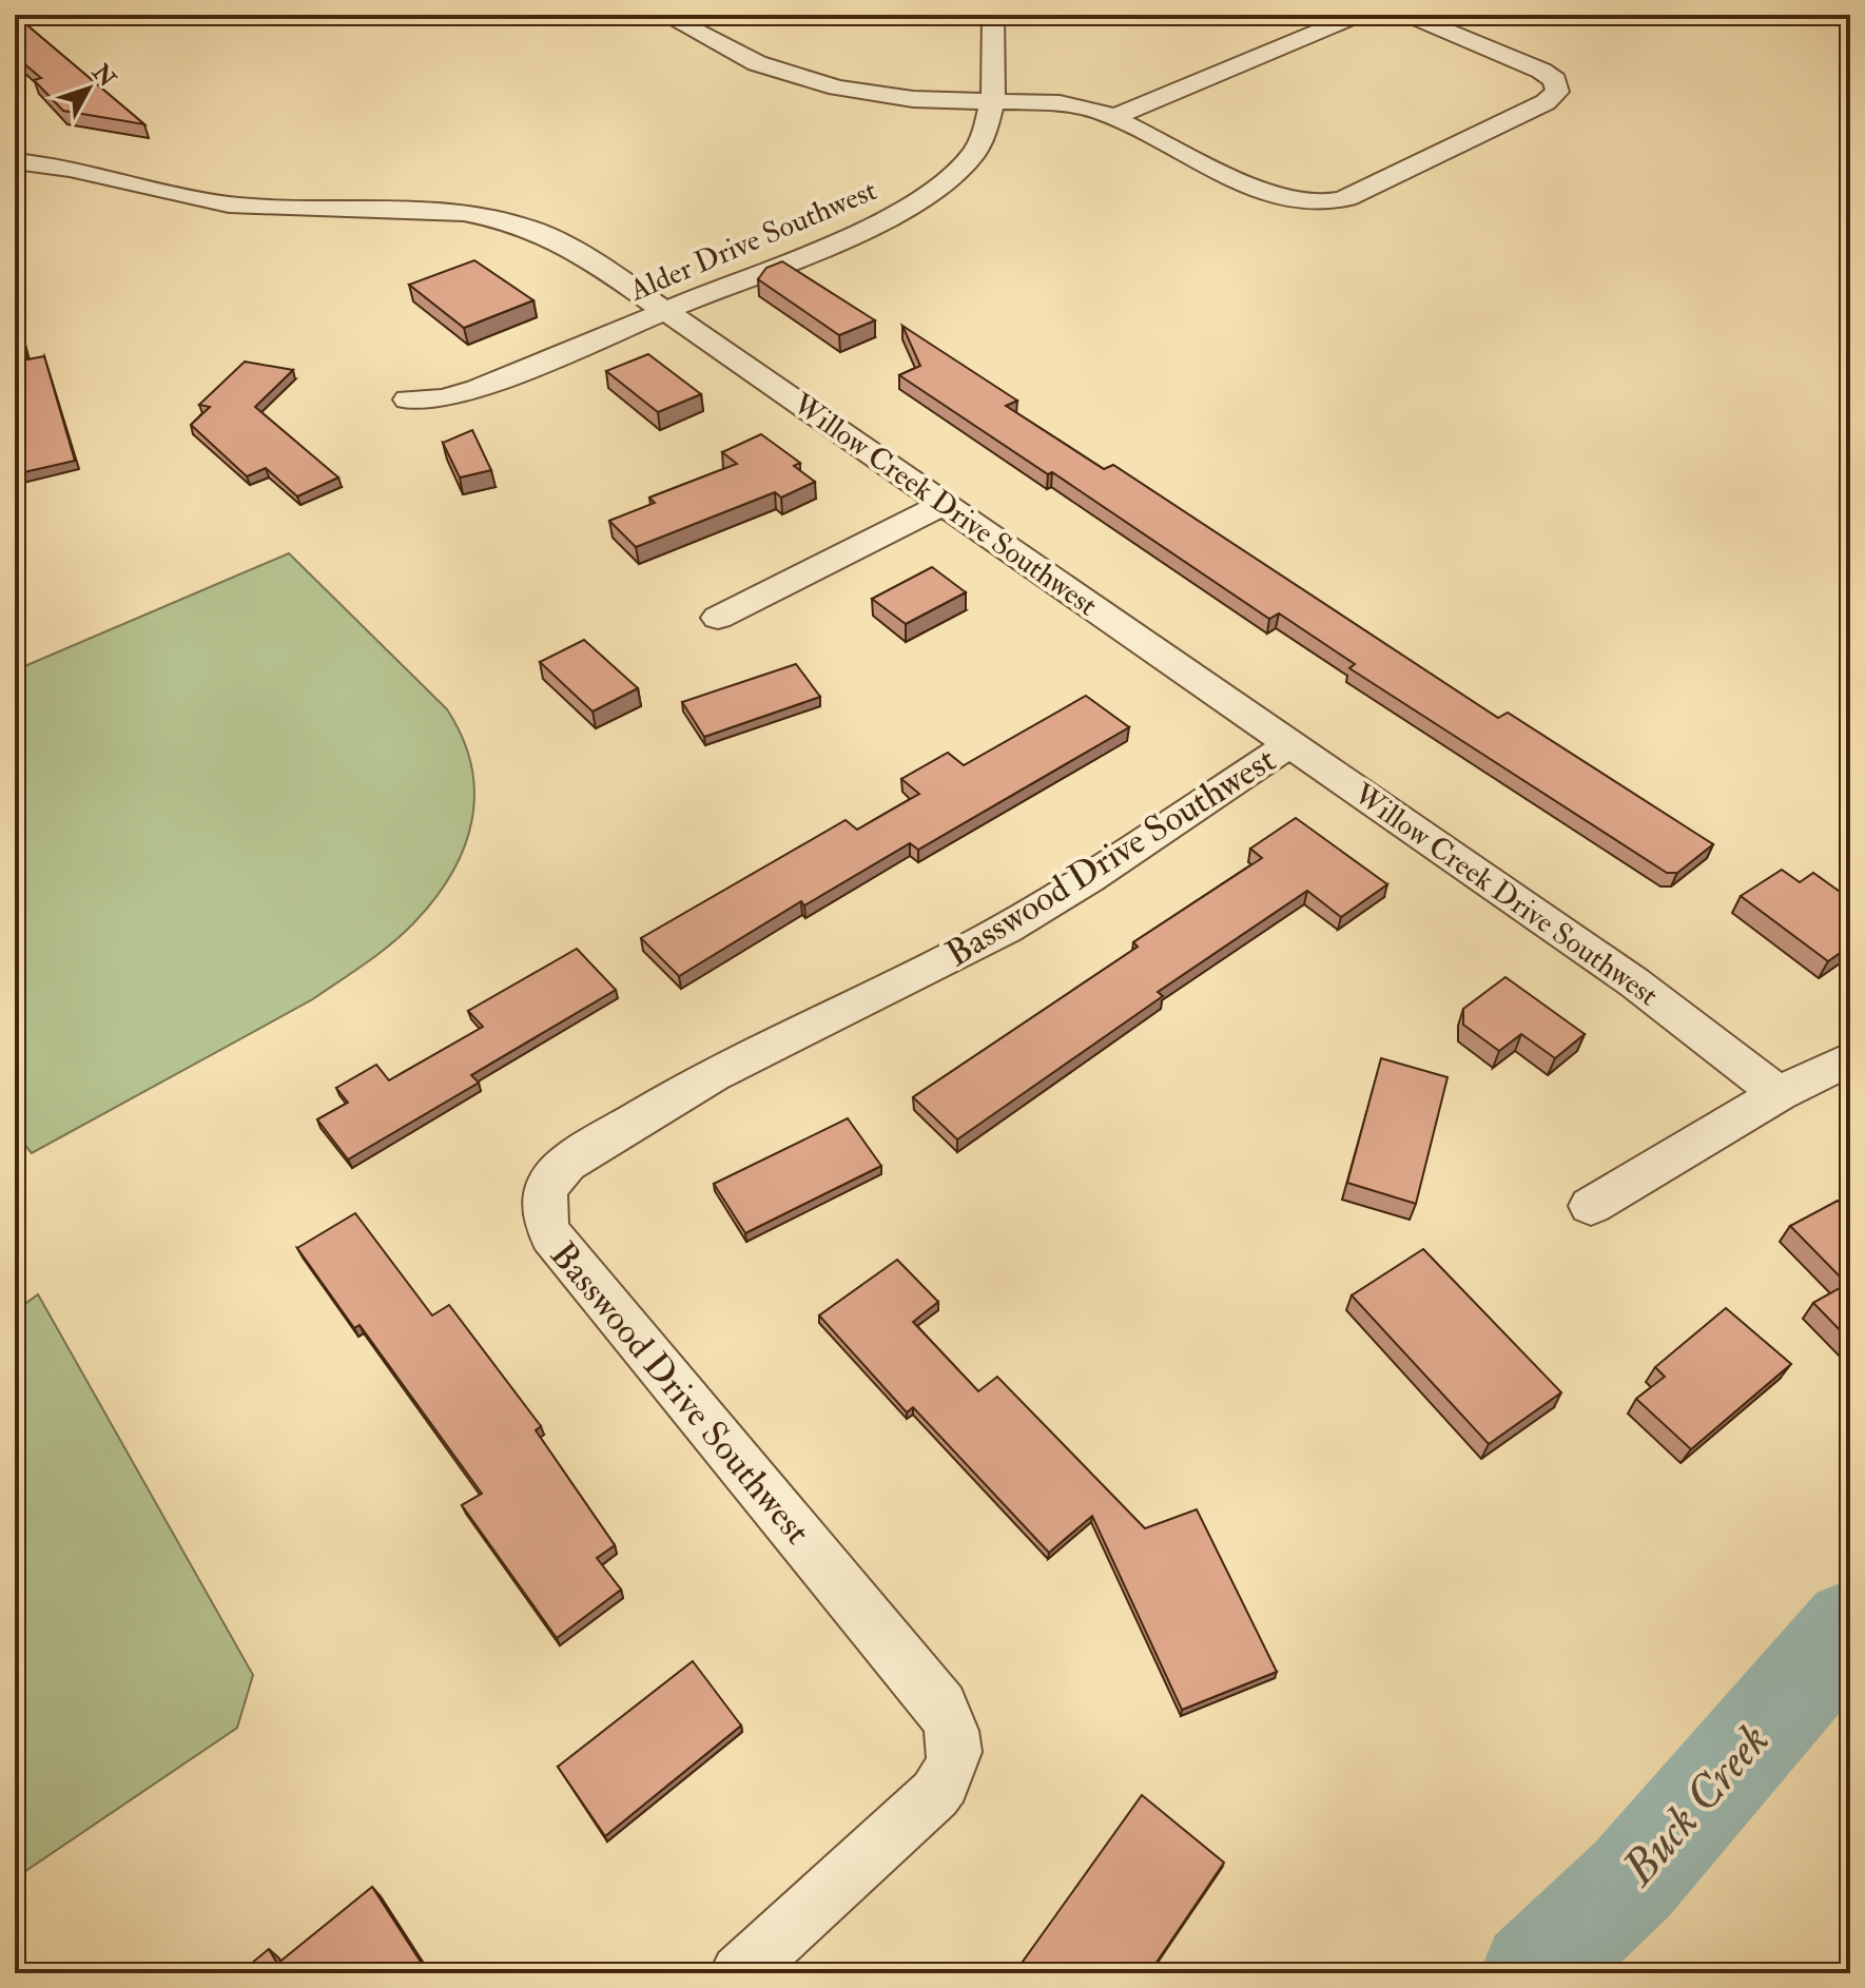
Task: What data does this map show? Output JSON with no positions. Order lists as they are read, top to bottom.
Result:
{
  "streets": {
    "street": ["Alder Drive Southwest", "Willow Creek Drive Southwest", "Basswood Drive Southwest"]
  },
  "crossings": [
    ["Alder Drive Southwest", "Willow Creek Drive Southwest"],
    ["Willow Creek Drive Southwest", "Basswood Drive Southwest"]
  ],
  "water": ["Buck Creek"],
  "north": "top right"
}
